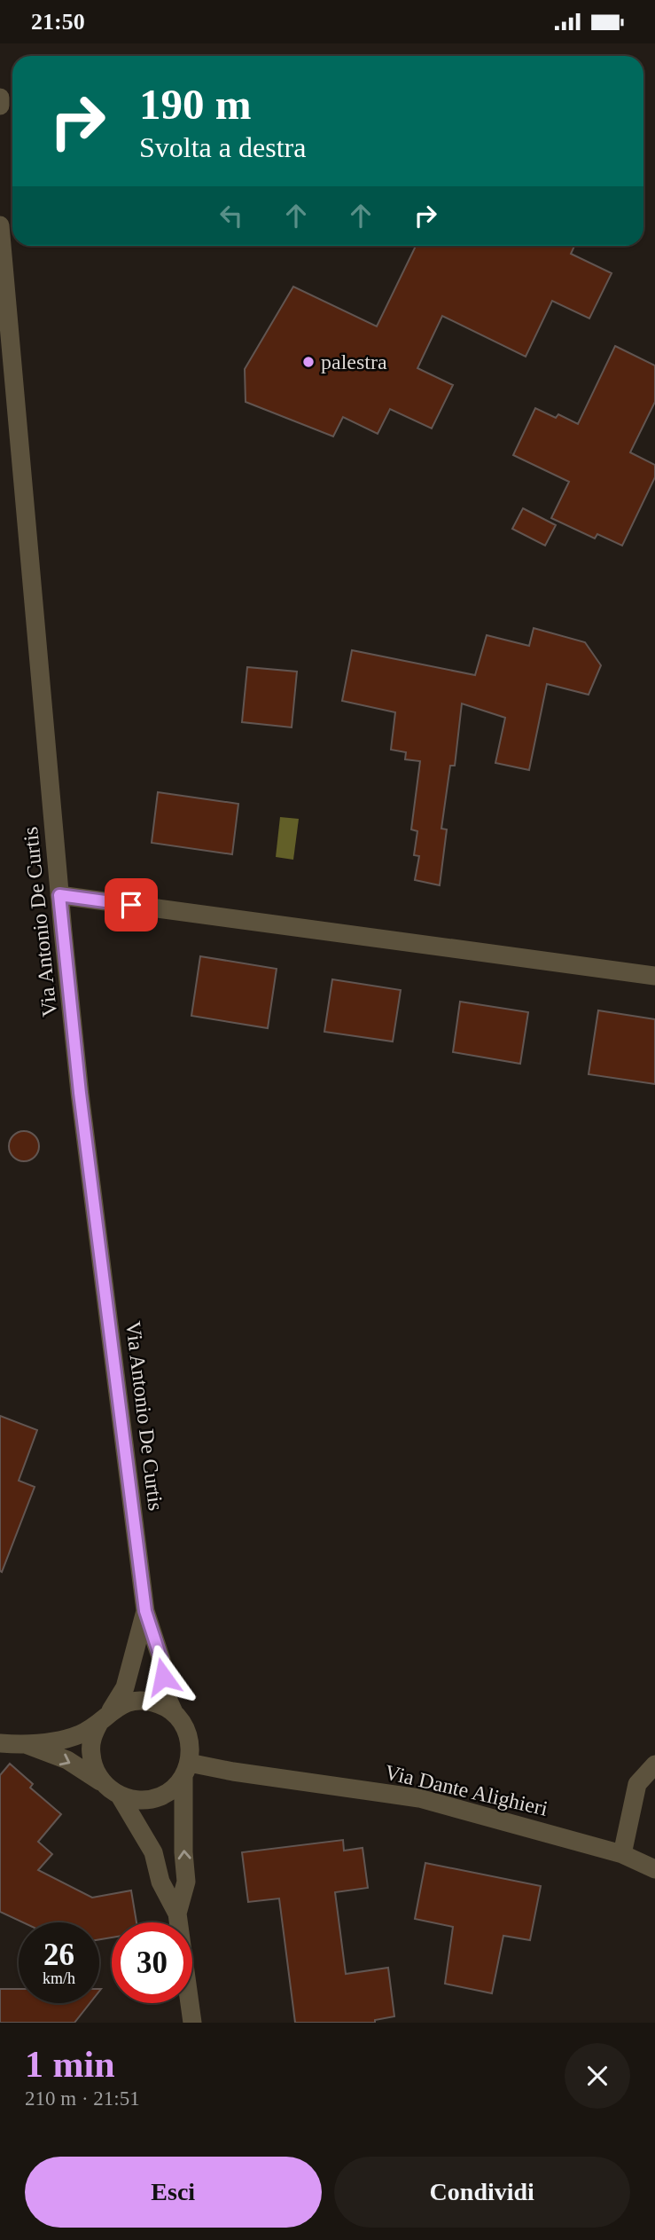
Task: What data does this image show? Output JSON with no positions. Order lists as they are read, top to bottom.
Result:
{
  "streets": {
    "street": ["Via Antonio De Curtis", "Via Dante Alighieri"]
  },
  "crossings": [
    ["Via Antonio De Curtis", "Via Dante Alighieri"]
  ],
  "places": ["palestra"],
  "page": {
    "status": "21:50",
    "turn": ["190 m", "Svolta a destra"],
    "speed": "26 km/h",
    "limit": "30",
    "heading": ["1 min", "210 m · 21:51"],
    "buttons": ["Esci", "Condividi"]
  }
}
